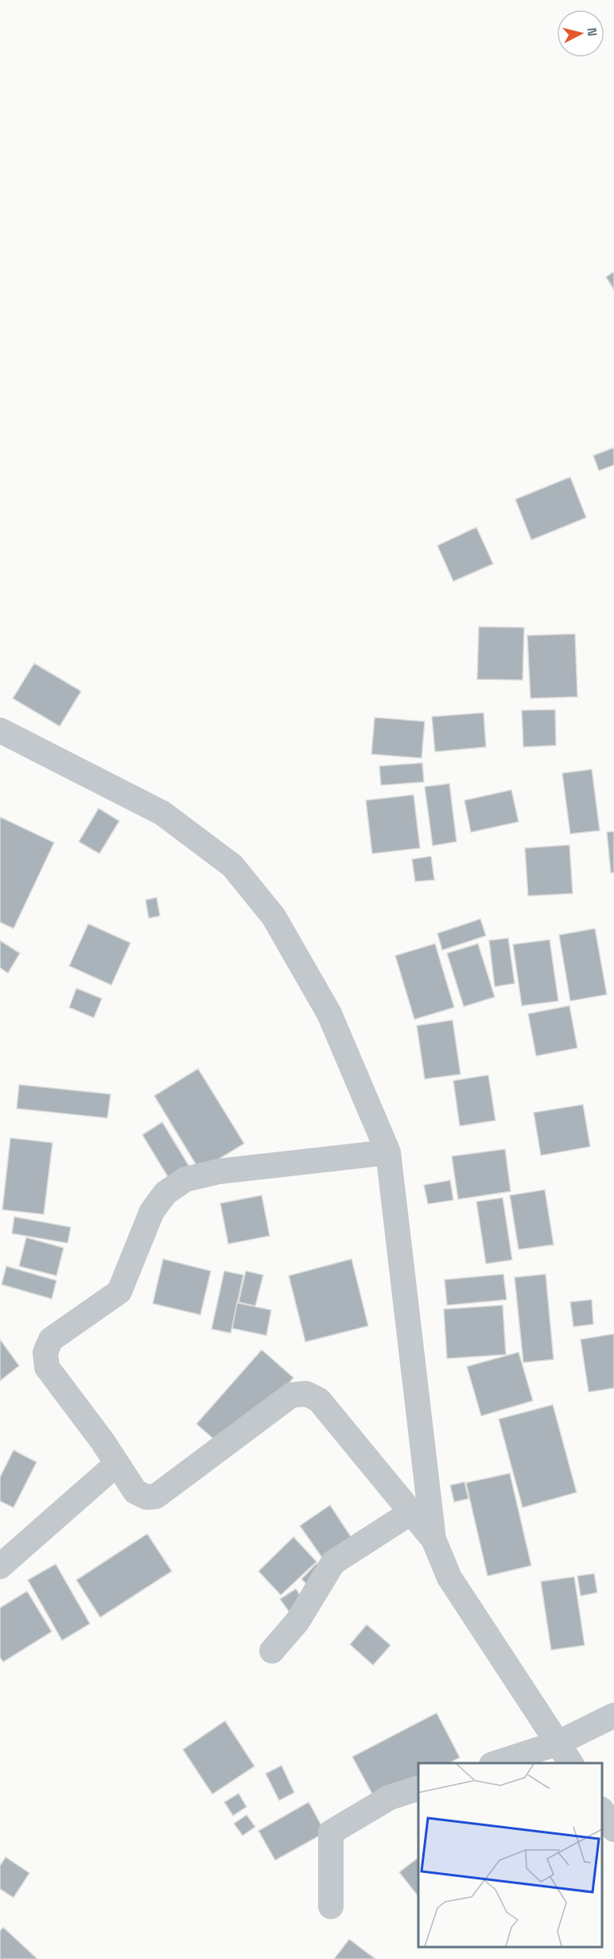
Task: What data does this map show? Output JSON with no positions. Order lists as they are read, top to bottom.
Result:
{
  "north": "right"
}
